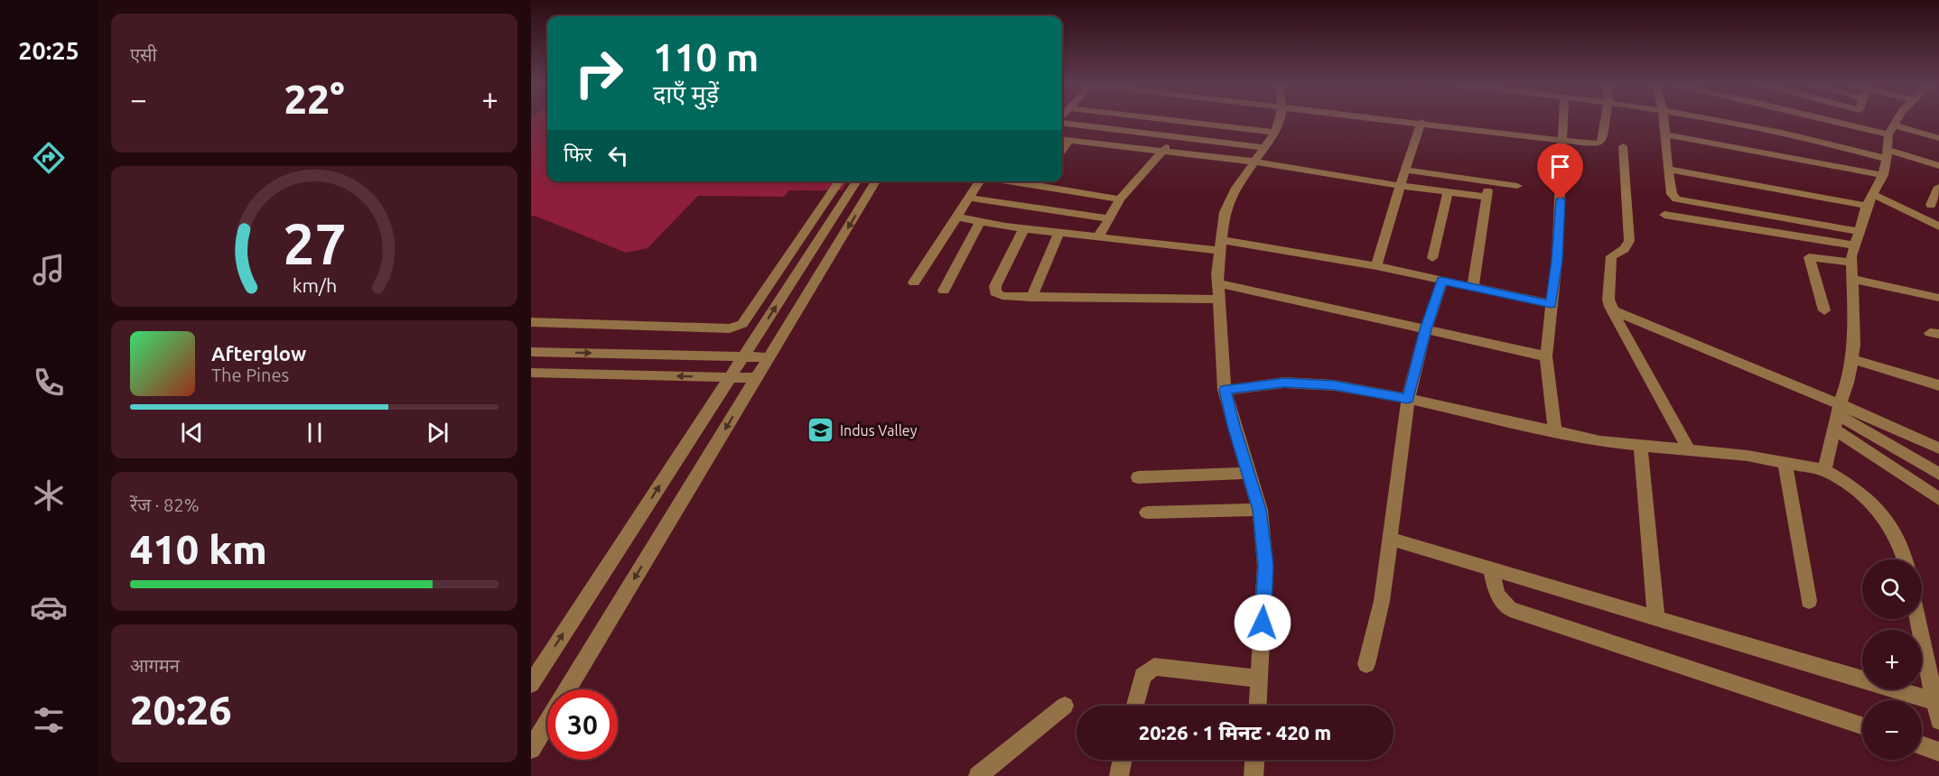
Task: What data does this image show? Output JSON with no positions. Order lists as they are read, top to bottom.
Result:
{
  "places": {
    "school or university": ["Indus Valley"]
  },
  "page": {
    "tabs": "20:25",
    "tile": [
      "एसी",
      ["रेंज · 82%", "410 km"],
      ["आगमन", "20:26"]
    ],
    "turn": ["110 m", "दाएँ मुड़ें"],
    "heat": ["−", "22°", "+"],
    "then": "फिर",
    "song": ["Afterglow", "The Pines"],
    "map_buttons": ["+", "−"],
    "limit": "30",
    "trip": "20:26 · 1 मिनट · 420 m",
    "gauge": ["27", "km/h"]
  }
}
